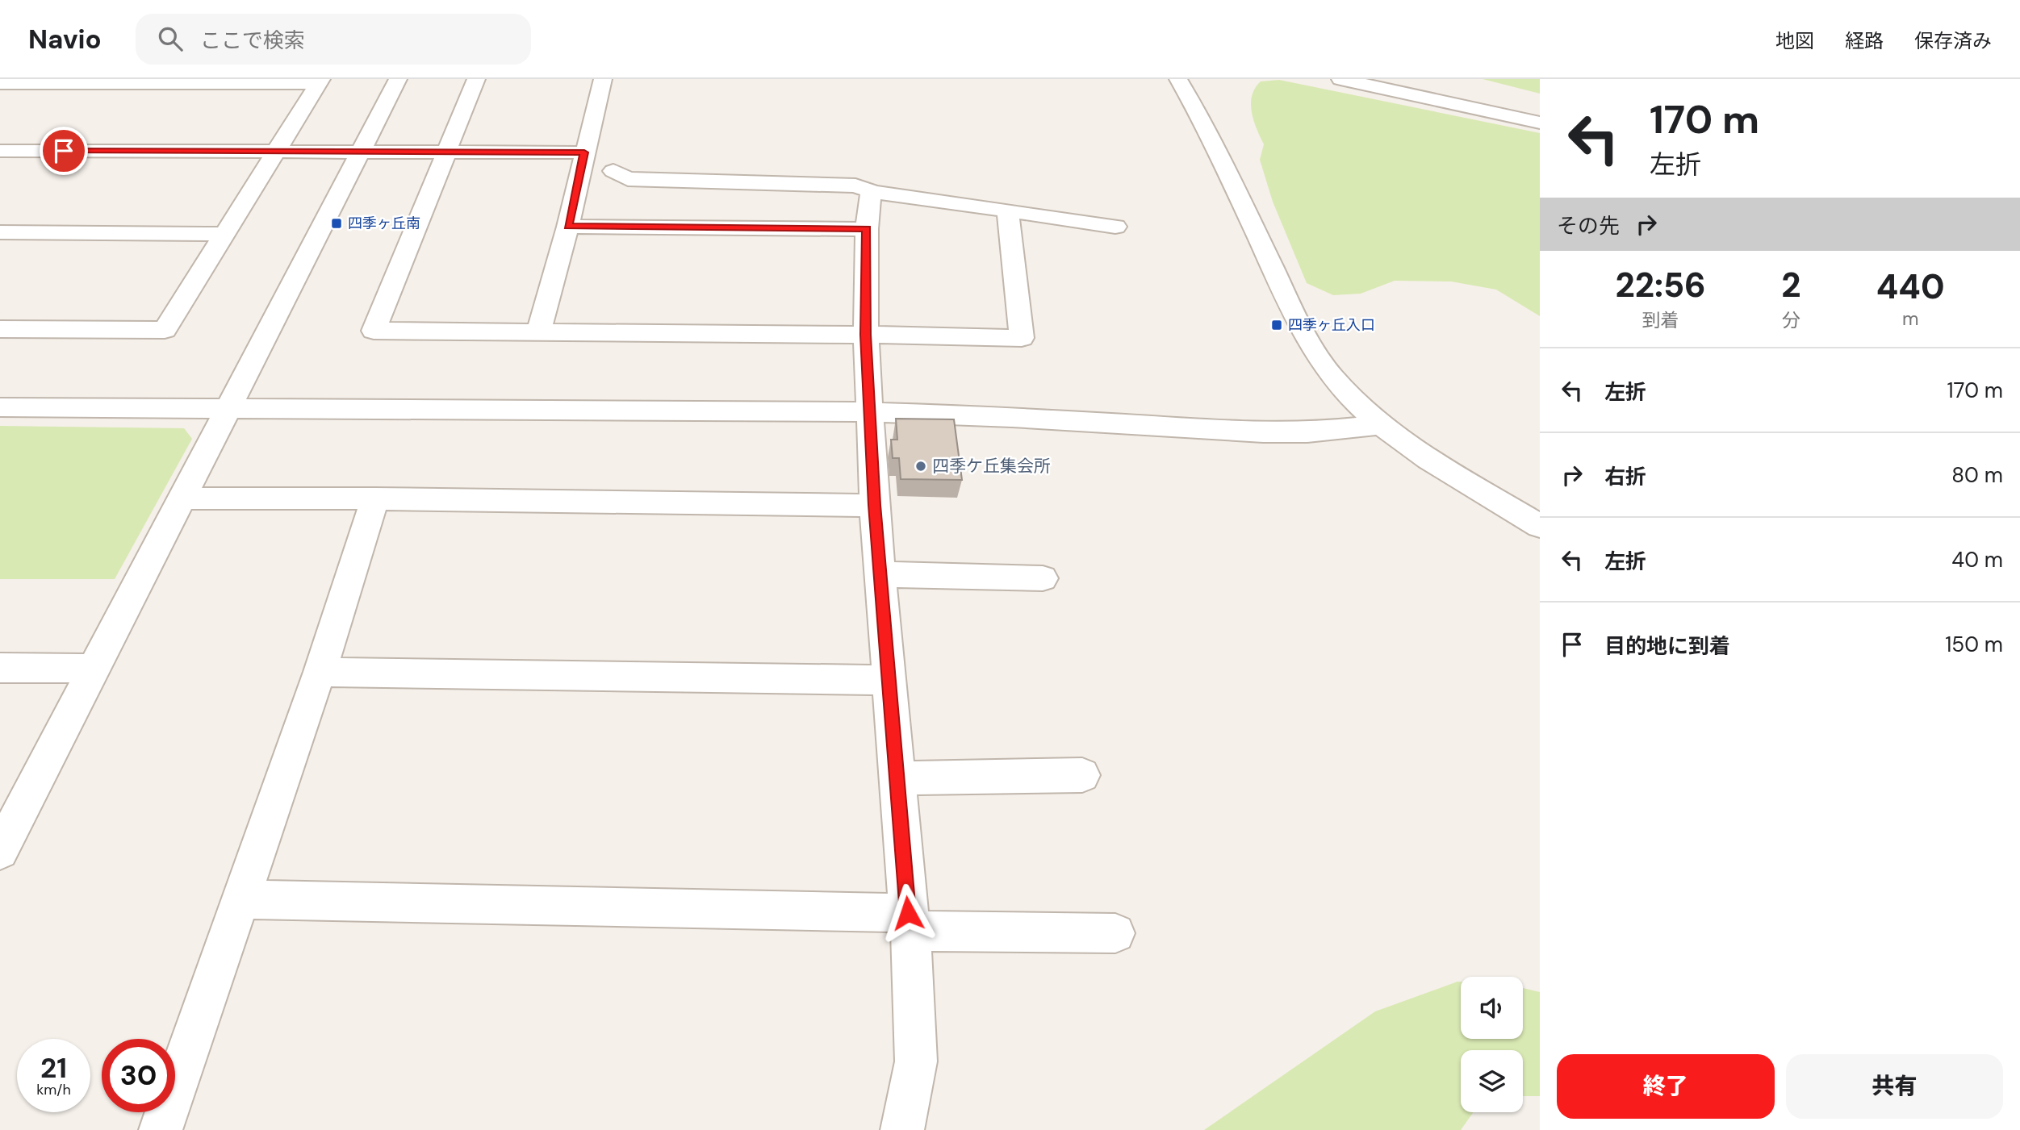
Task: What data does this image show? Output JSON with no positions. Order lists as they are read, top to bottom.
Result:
{
  "places": {
    "transit": ["四季ヶ丘南", "四季ヶ丘入口"],
    "other": ["四季ケ丘集会所"]
  },
  "page": {
    "header": "Navio",
    "search": "ここで検索",
    "nav": ["地図", "経路", "保存済み"],
    "turn": ["170 m", "左折"],
    "then": "その先",
    "eta": [
      "22:56",
      "到着",
      "2",
      "分",
      "440",
      "m"
    ],
    "list": [
      {
        "name": "左折",
        "value": "170 m"
      },
      {
        "name": "右折",
        "value": "80 m"
      },
      {
        "name": "左折",
        "value": "40 m"
      },
      {
        "name": "目的地に到着",
        "value": "150 m"
      }
    ],
    "speed": "21 km/h",
    "limit": "30",
    "buttons": ["終了", "共有"]
  }
}
